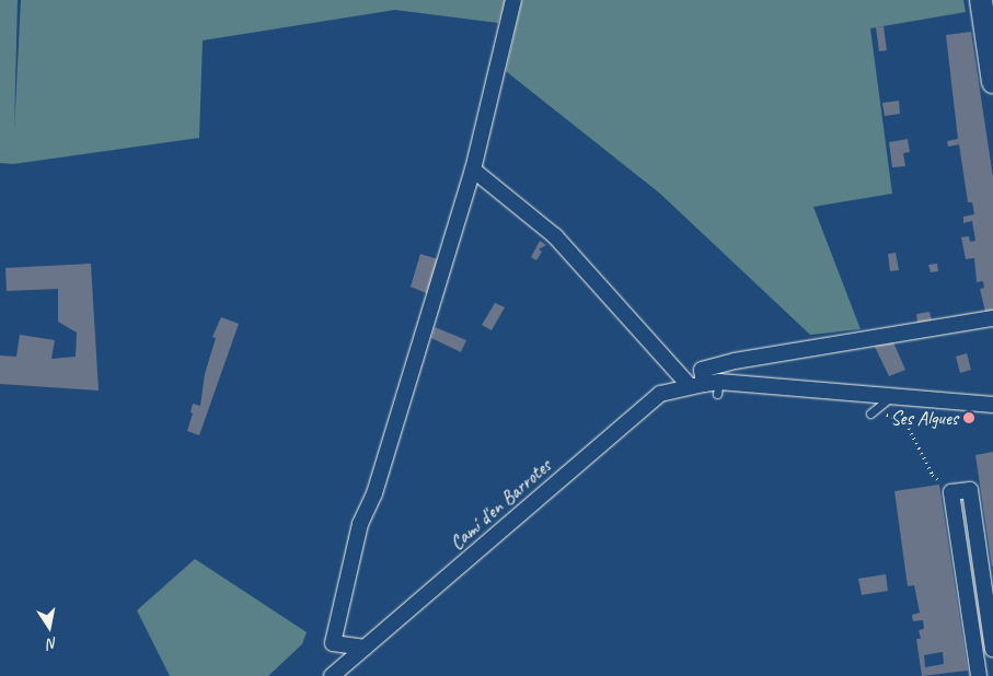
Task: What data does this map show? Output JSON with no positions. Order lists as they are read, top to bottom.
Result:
{
  "streets": {
    "street": ["Camí d'en Barrotes"]
  },
  "places": ["Ses Algues"],
  "north": "bottom"
}
